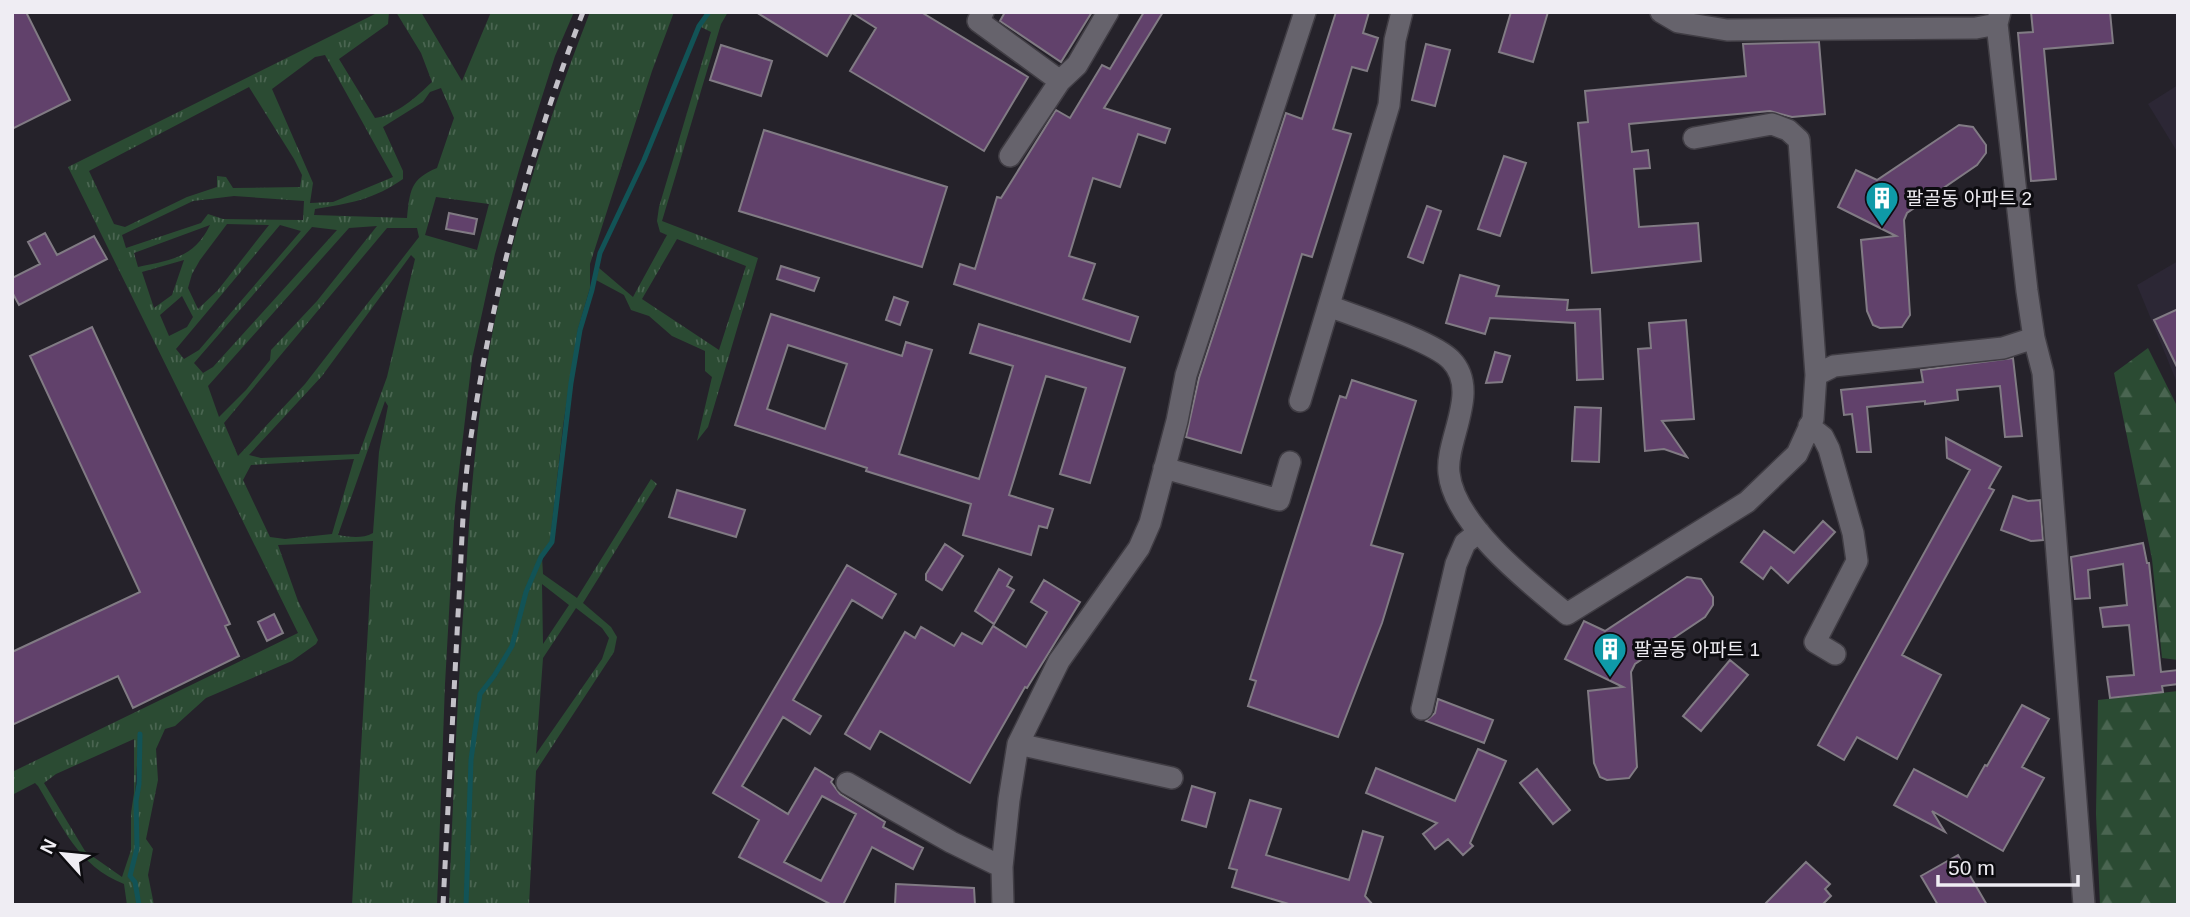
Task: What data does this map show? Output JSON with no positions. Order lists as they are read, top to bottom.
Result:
{
  "places": {
    "building": ["팔골동 아파트 2", "팔골동 아파트 1"]
  },
  "scale_bar": "50 m",
  "north": "top left"
}
